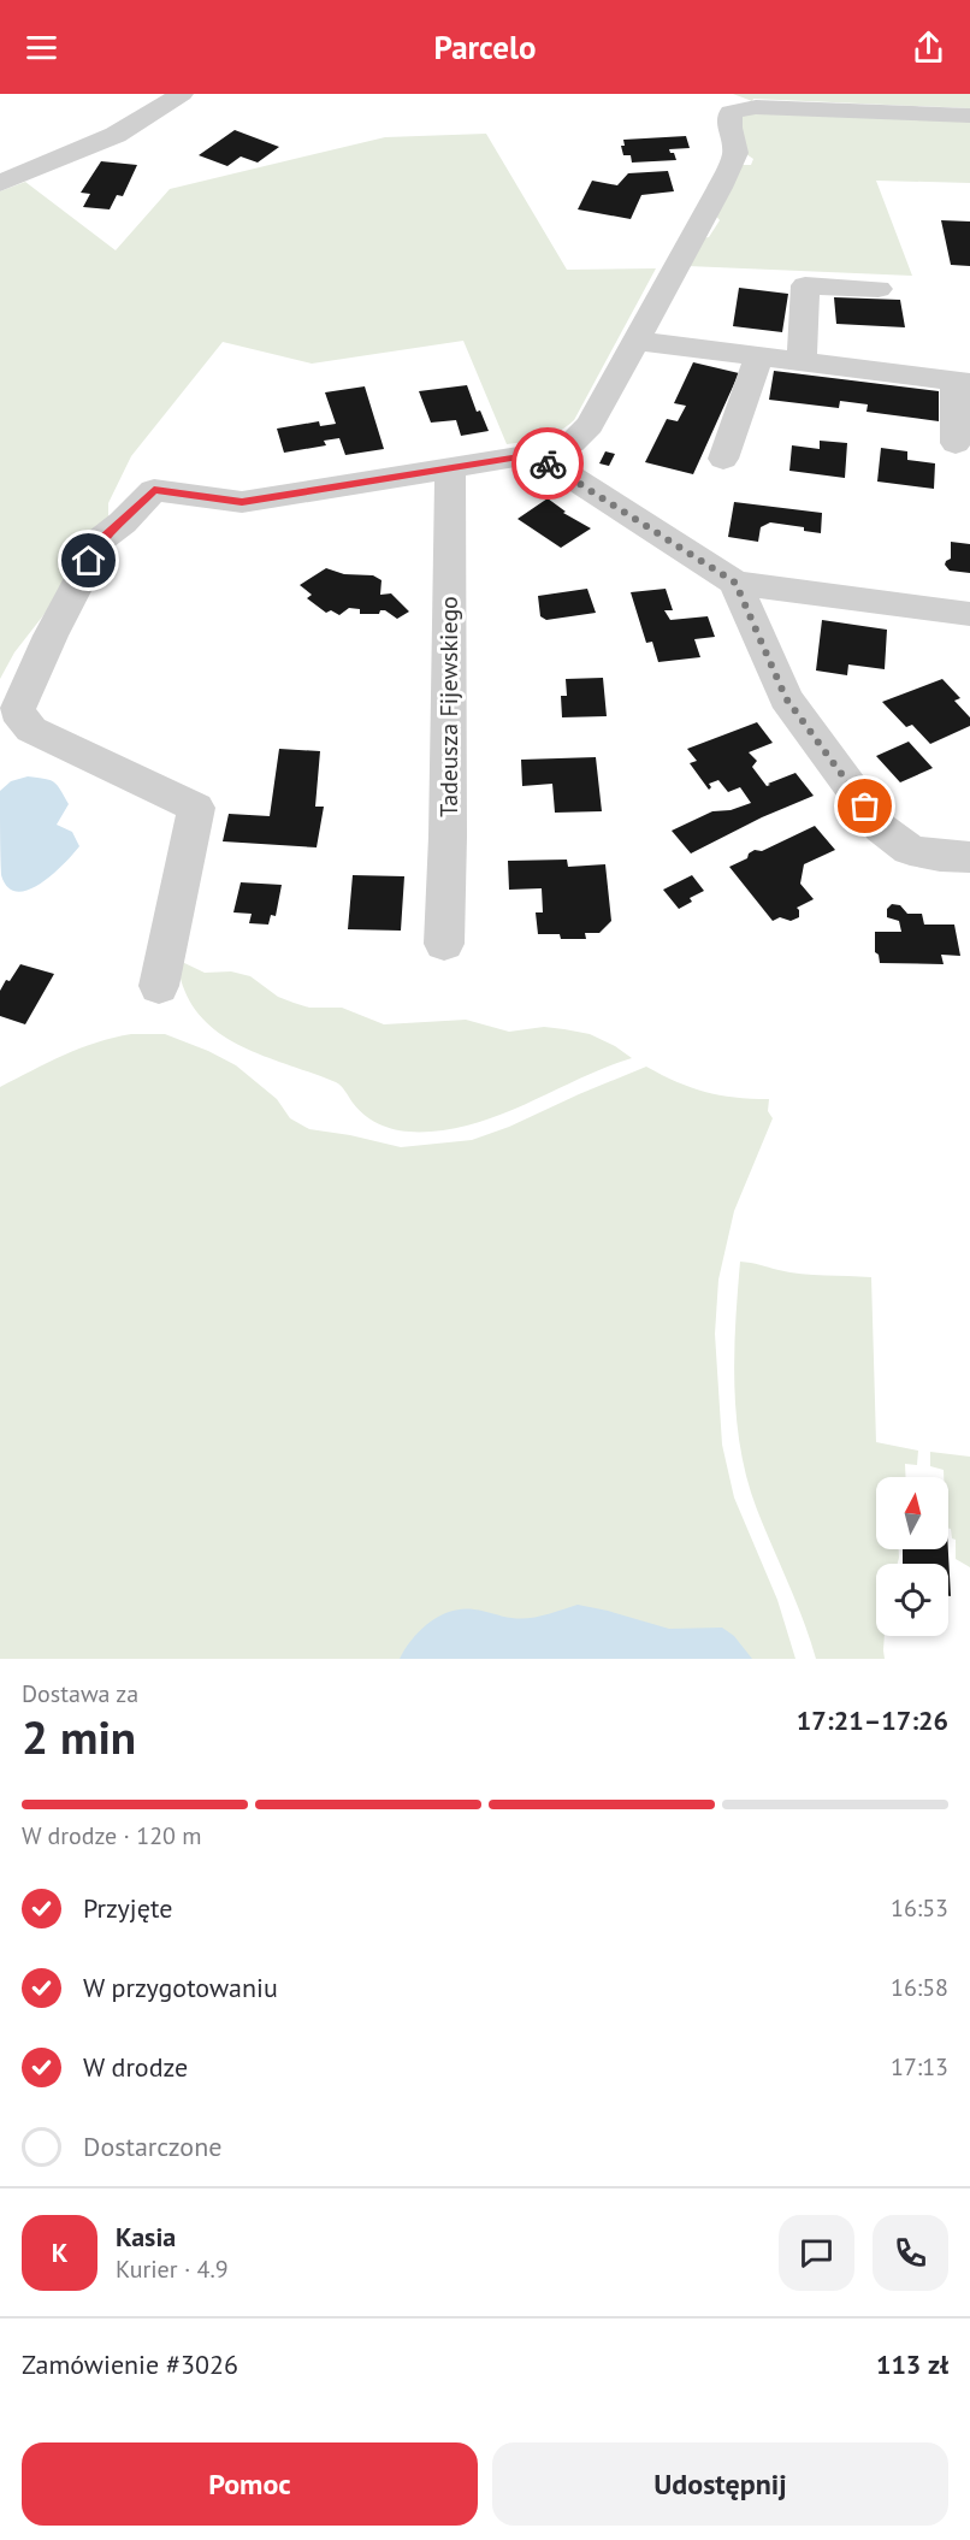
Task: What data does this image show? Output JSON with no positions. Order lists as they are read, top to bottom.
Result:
{
  "streets": {
    "street": ["Tadeusza Fijewskiego"]
  },
  "north": "top",
  "page": {
    "header": "Parcelo",
    "heading": ["2 min", "Dostawa za", "17:21–17:26"],
    "panel": [
      "Kasia",
      "Kurier · 4.9",
      "Zamówienie #3026",
      "113 zł"
    ],
    "bar": "W drodze · 120 m",
    "list": [
      ["Przyjęte", "16:53"],
      ["W przygotowaniu", "16:58"],
      ["W drodze", "17:13"],
      "Dostarczone"
    ],
    "round": "K",
    "buttons": ["Pomoc", "Udostępnij"]
  }
}
